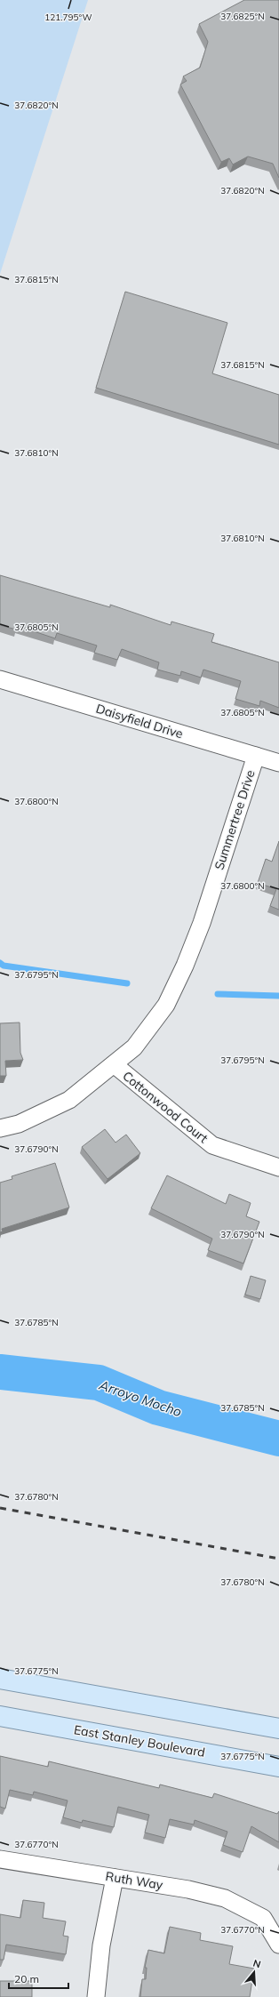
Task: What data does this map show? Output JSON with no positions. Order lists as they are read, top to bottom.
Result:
{
  "streets": {
    "main road": ["East Stanley Boulevard"],
    "street": [
      "Daisyfield Drive",
      "Summertree Drive",
      "Cottonwood Court",
      "Ruth Way"
    ]
  },
  "crossings": [
    ["Daisyfield Drive", "Summertree Drive"],
    ["Summertree Drive", "Cottonwood Court"]
  ],
  "water": ["Arroyo Mocho"],
  "scale_bar": "20 m",
  "north": "top",
  "coordinates": [
    "37.6825°N",
    "121.795°W",
    "37.6820°N",
    "37.6815°N",
    "37.6810°N",
    "37.6805°N",
    "37.6800°N",
    "37.6795°N",
    "37.6790°N",
    "37.6785°N",
    "37.6780°N",
    "37.6775°N",
    "37.6770°N"
  ]
}
